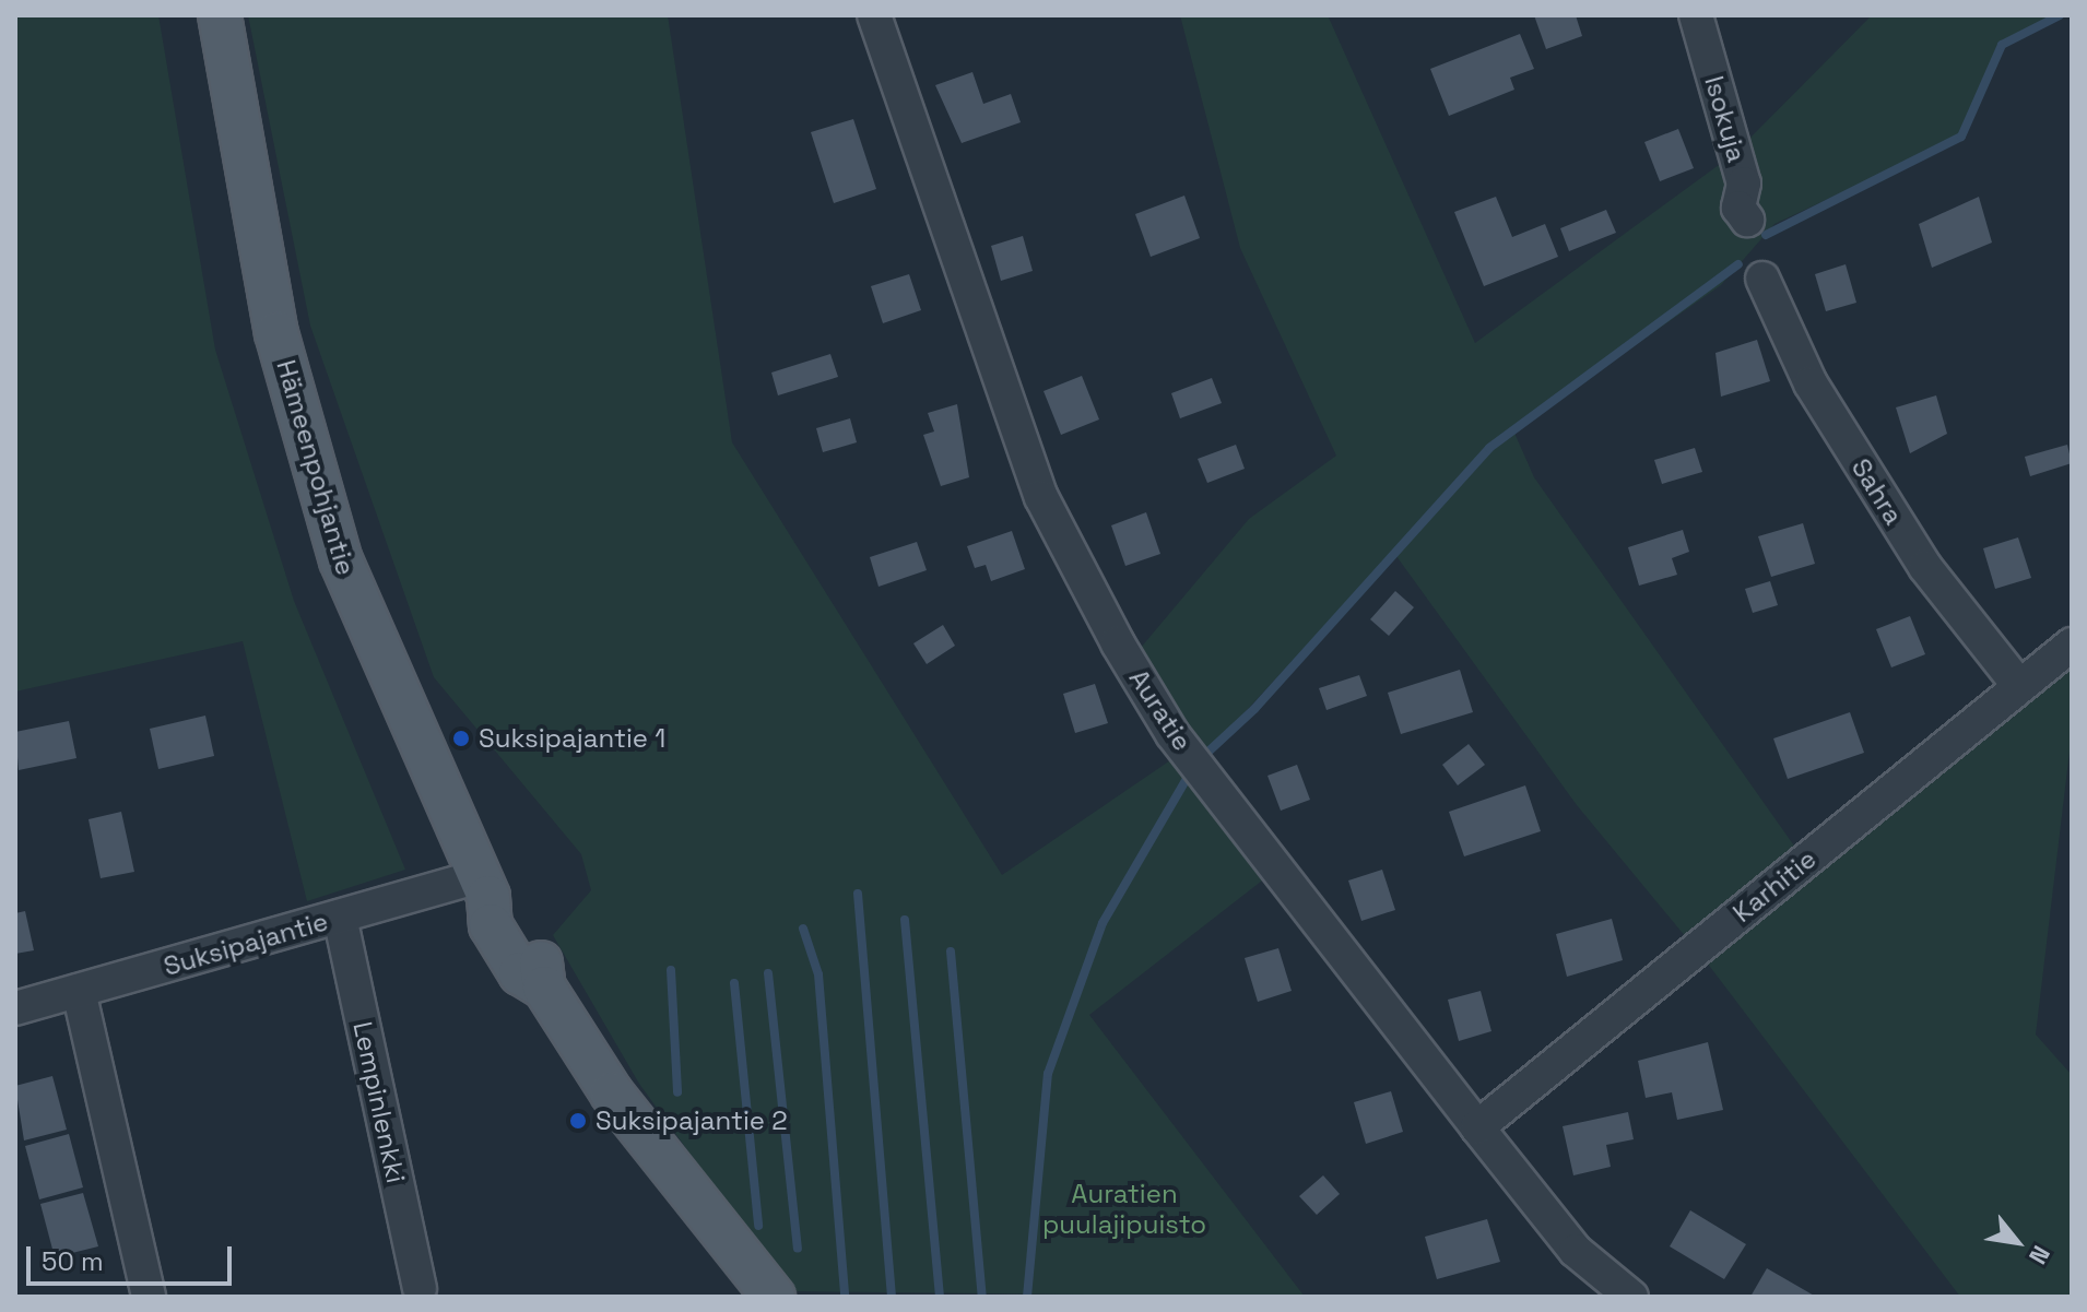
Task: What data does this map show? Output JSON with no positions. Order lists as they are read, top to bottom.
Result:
{
  "streets": {
    "main road": ["Hämeenpohjantie"],
    "street": [
      "Isokuja",
      "Sahra",
      "Auratie",
      "Karhitie",
      "Suksipajantie",
      "Lempinlenkki"
    ]
  },
  "crossings": [
    ["Hämeenpohjantie", "Suksipajantie"],
    ["Sahra", "Karhitie"],
    ["Auratie", "Karhitie"],
    ["Suksipajantie", "Lempinlenkki"]
  ],
  "parks": ["Auratien puulajipuisto"],
  "places": ["Suksipajantie 1", "Suksipajantie 2"],
  "scale_bar": "50 m",
  "north": "bottom right"
}
